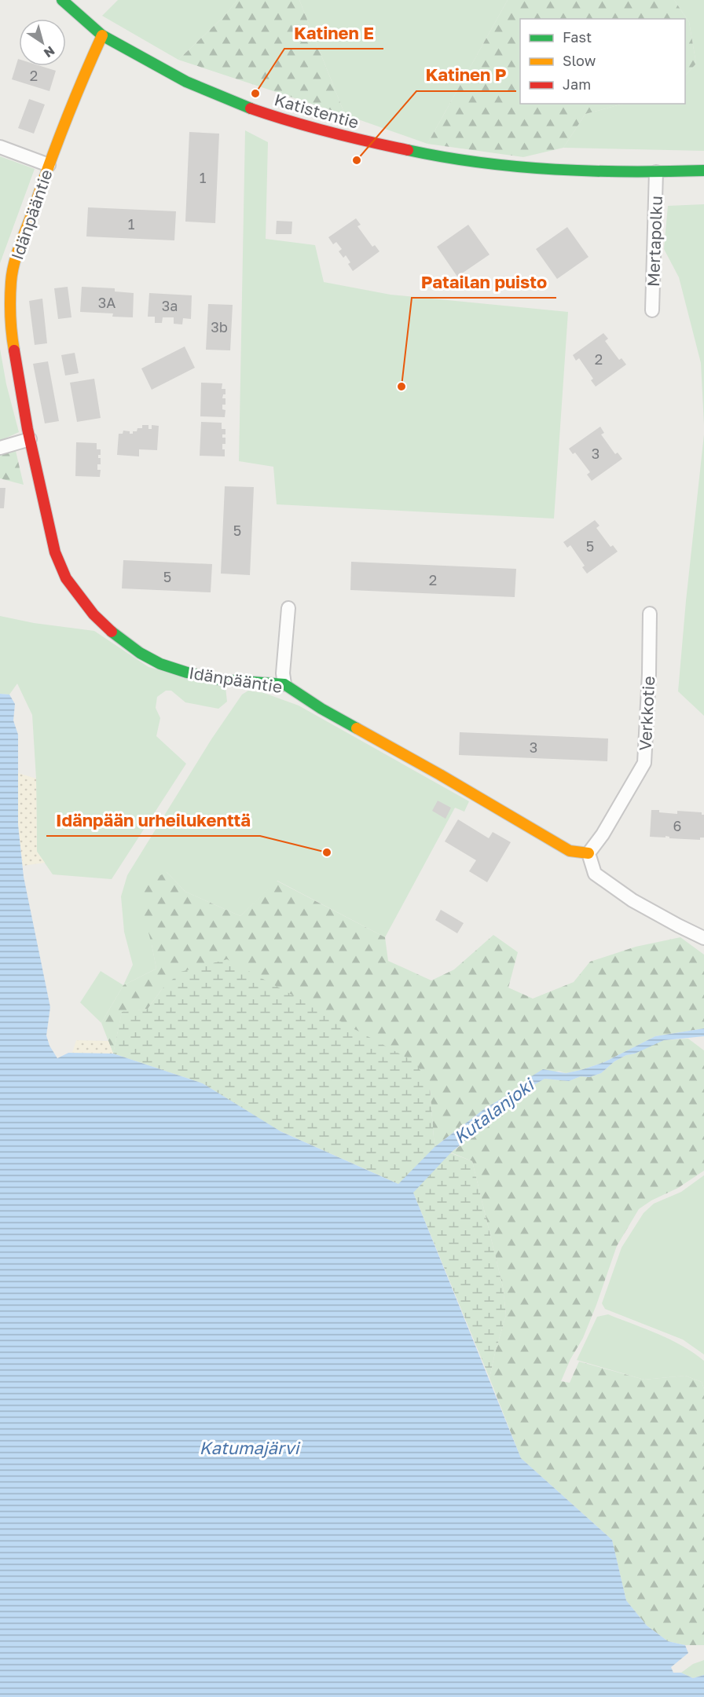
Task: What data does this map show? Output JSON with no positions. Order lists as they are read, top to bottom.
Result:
{
  "streets": {
    "street": [
      "Katistentie",
      "Idänpääntie",
      "Mertapolku",
      "Verkkotie"
    ]
  },
  "crossings": [
    ["Katistentie", "Idänpääntie"],
    ["Katistentie", "Mertapolku"],
    ["Idänpääntie", "Verkkotie"]
  ],
  "water": ["Kutalanjoki", "Katumajärvi"],
  "places": [
    "Katinen E",
    "Katinen P",
    "Patailan puisto",
    "Idänpään urheilukenttä"
  ],
  "house_numbers": [
    "2",
    "1",
    "1",
    "3A",
    "3a",
    "3b",
    "2",
    "3",
    "5",
    "5",
    "5",
    "2",
    "3",
    "6"
  ],
  "legend": ["Fast", "Slow", "Jam"],
  "north": "bottom right"
}
